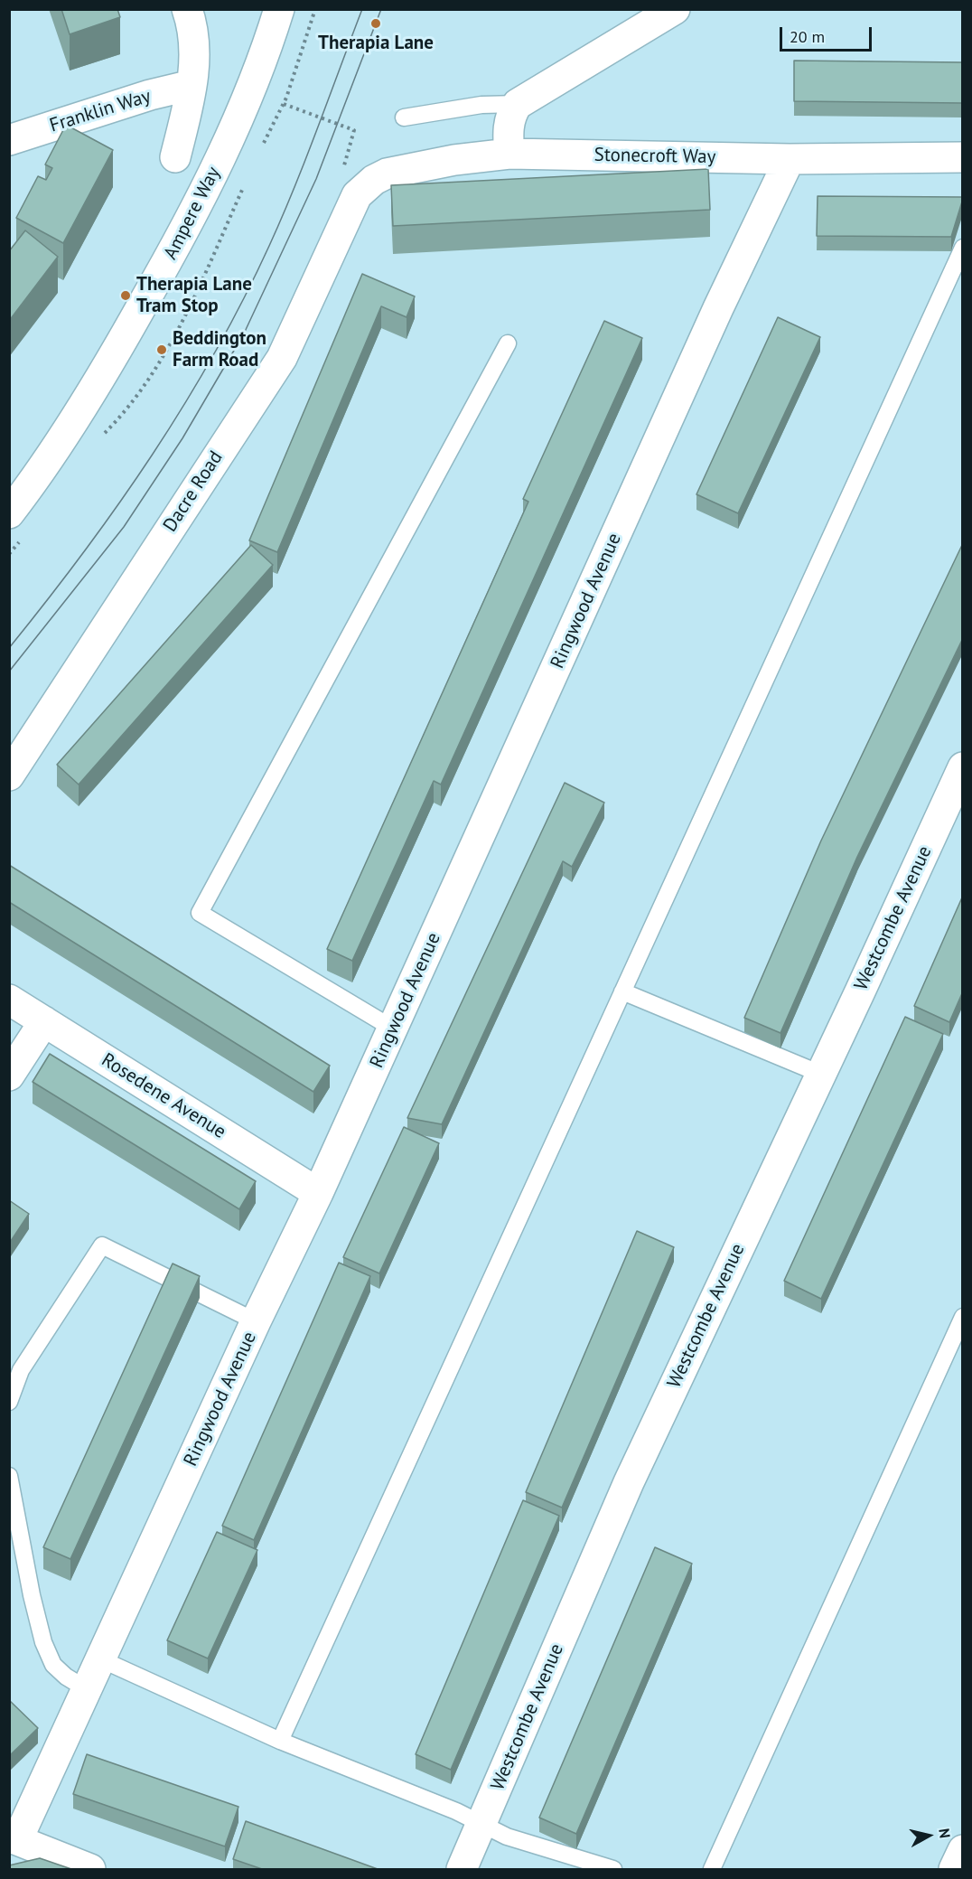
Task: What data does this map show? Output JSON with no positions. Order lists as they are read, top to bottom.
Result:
{
  "streets": {
    "street": [
      "Franklin Way",
      "Stonecroft Way",
      "Ampere Way",
      "Dacre Road",
      "Ringwood Avenue",
      "Westcombe Avenue",
      "Rosedene Avenue"
    ]
  },
  "crossings": [
    ["Stonecroft Way", "Dacre Road"],
    ["Stonecroft Way", "Ringwood Avenue"],
    ["Ringwood Avenue", "Rosedene Avenue"]
  ],
  "places": ["Therapia Lane", "Therapia Lane Tram Stop", "Beddington Farm Road"],
  "scale_bar": "20 m",
  "north": "right"
}
